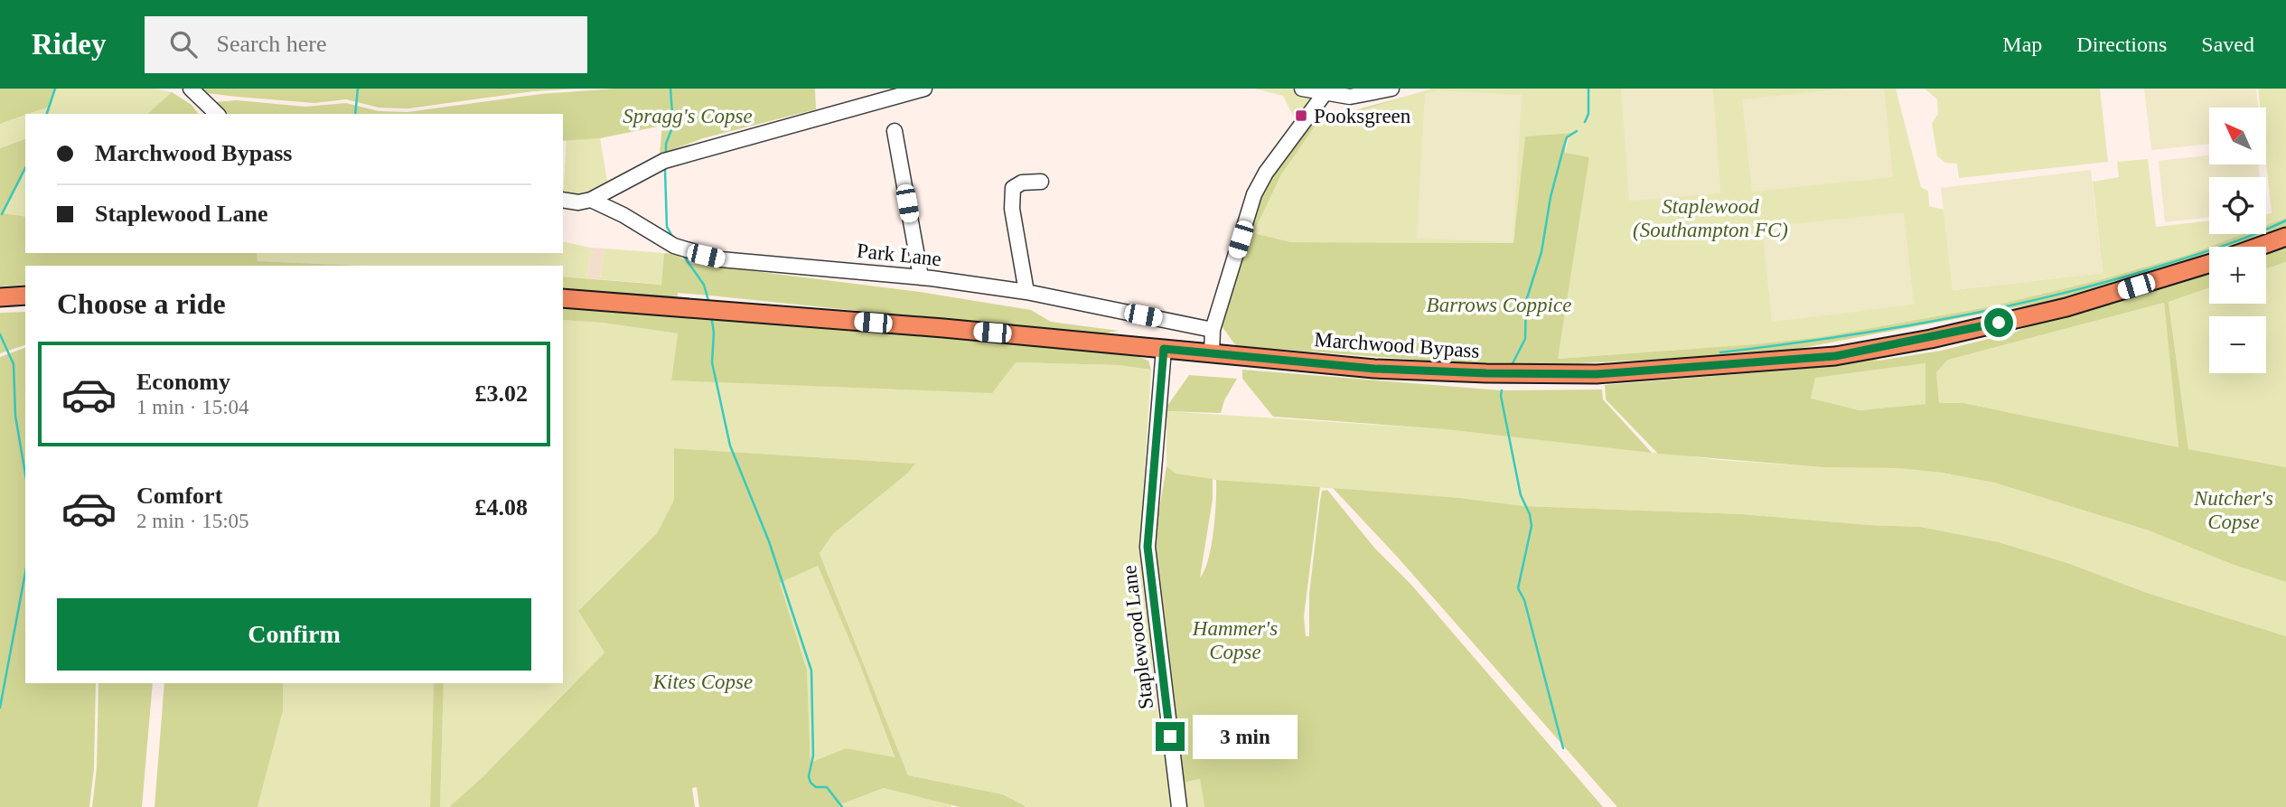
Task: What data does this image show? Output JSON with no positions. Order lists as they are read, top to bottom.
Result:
{
  "streets": {
    "main road": ["Marchwood Bypass"],
    "street": ["Park Lane", "Staplewood Lane"]
  },
  "crossings": [
    ["Marchwood Bypass", "Staplewood Lane"]
  ],
  "parks": [
    "Spragg's Copse",
    "Staplewood (Southampton FC)",
    "Barrows Coppice",
    "Nutcher's Copse",
    "Hammer's Copse",
    "Kites Copse"
  ],
  "places": {
    "transit": ["Pooksgreen"]
  },
  "north": "top left",
  "page": {
    "header": "Ridey",
    "search": "Search here",
    "nav": ["Map", "Directions", "Saved"],
    "map_buttons": ["+", "−"],
    "banner": ["Marchwood Bypass", "Staplewood Lane"],
    "heading": "Choose a ride",
    "list": [
      {
        "name": "Economy",
        "note": "1 min · 15:04",
        "value": "£3.02"
      },
      {
        "name": "Comfort",
        "note": "2 min · 15:05",
        "value": "£4.08"
      }
    ],
    "buttons": "Confirm",
    "bubble": "3 min"
  }
}
